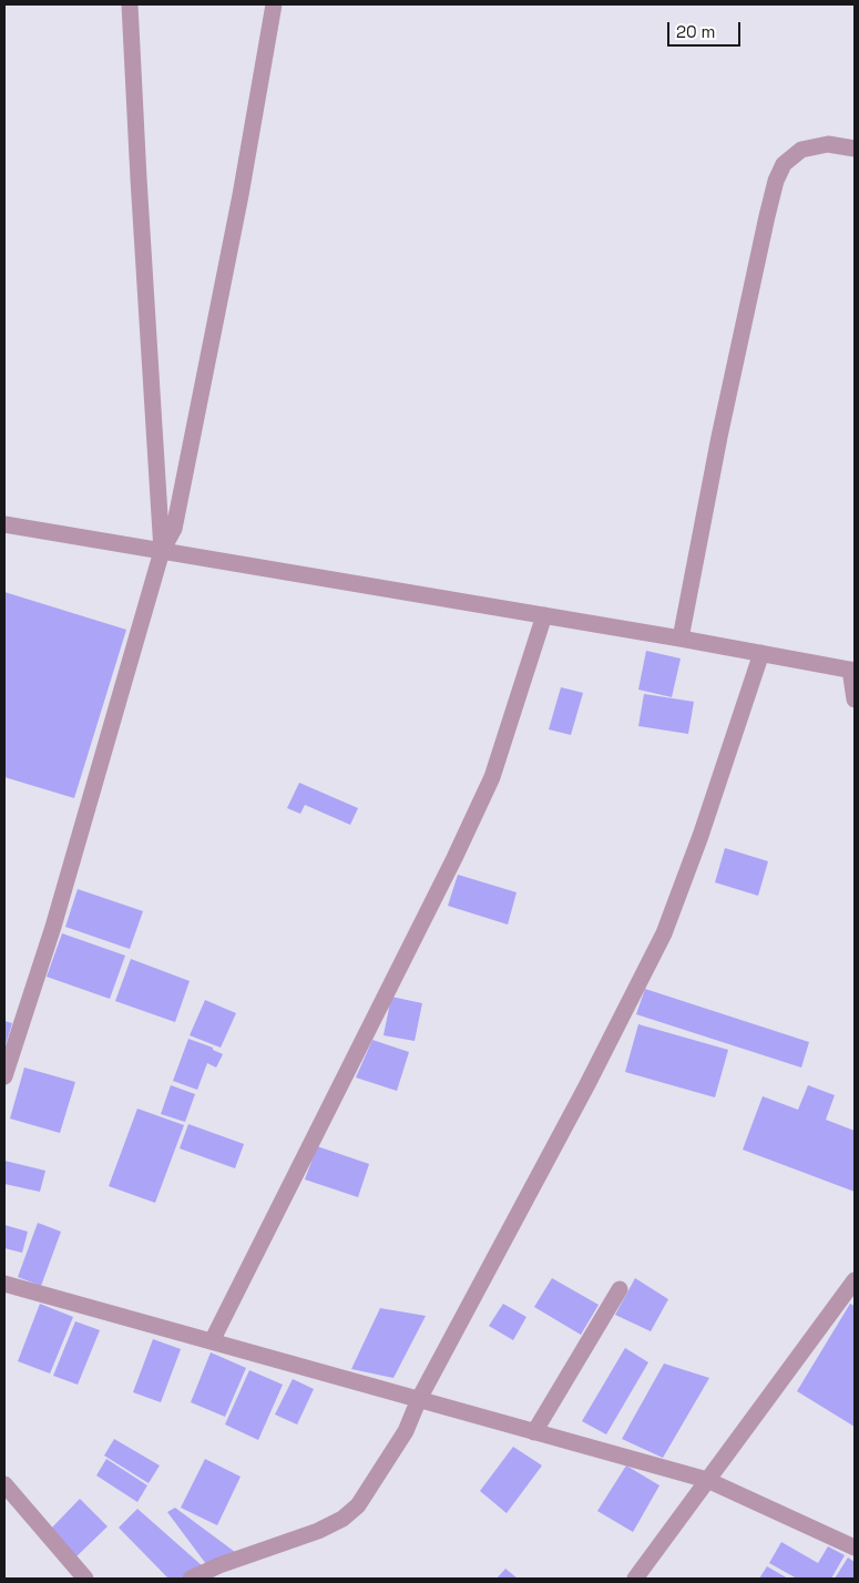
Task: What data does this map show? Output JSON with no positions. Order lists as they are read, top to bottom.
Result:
{
  "scale_bar": "20 m"
}
